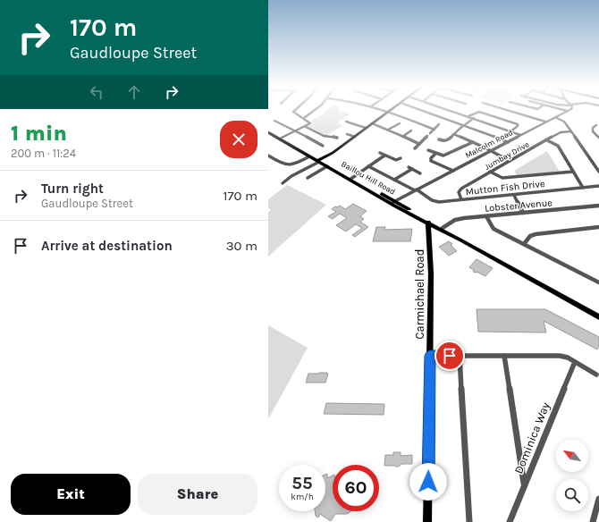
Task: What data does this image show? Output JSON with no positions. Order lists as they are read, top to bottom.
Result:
{
  "streets": {
    "main road": ["Baillou Hill Road", "Carmichael Road"],
    "street": [
      "Malcolm Road",
      "Jumbay Drive",
      "Mutton Fish Drive",
      "Lobster Avenue",
      "Dominica Way"
    ]
  },
  "crossings": [
    ["Malcolm Road", "Baillou Hill Road"],
    ["Malcolm Road", "Mutton Fish Drive"],
    ["Jumbay Drive", "Mutton Fish Drive"],
    ["Baillou Hill Road", "Lobster Avenue"],
    ["Baillou Hill Road", "Carmichael Road"]
  ],
  "north": "top left",
  "page": {
    "turn": ["170 m", "Gaudloupe Street"],
    "heading": ["1 min", "200 m · 11:24"],
    "list": [
      {
        "name": "Turn right",
        "note": "Gaudloupe Street",
        "value": "170 m"
      },
      {
        "name": "Arrive at destination",
        "value": "30 m"
      }
    ],
    "speed": "55 km/h",
    "limit": "60",
    "buttons": ["Exit", "Share"]
  }
}
